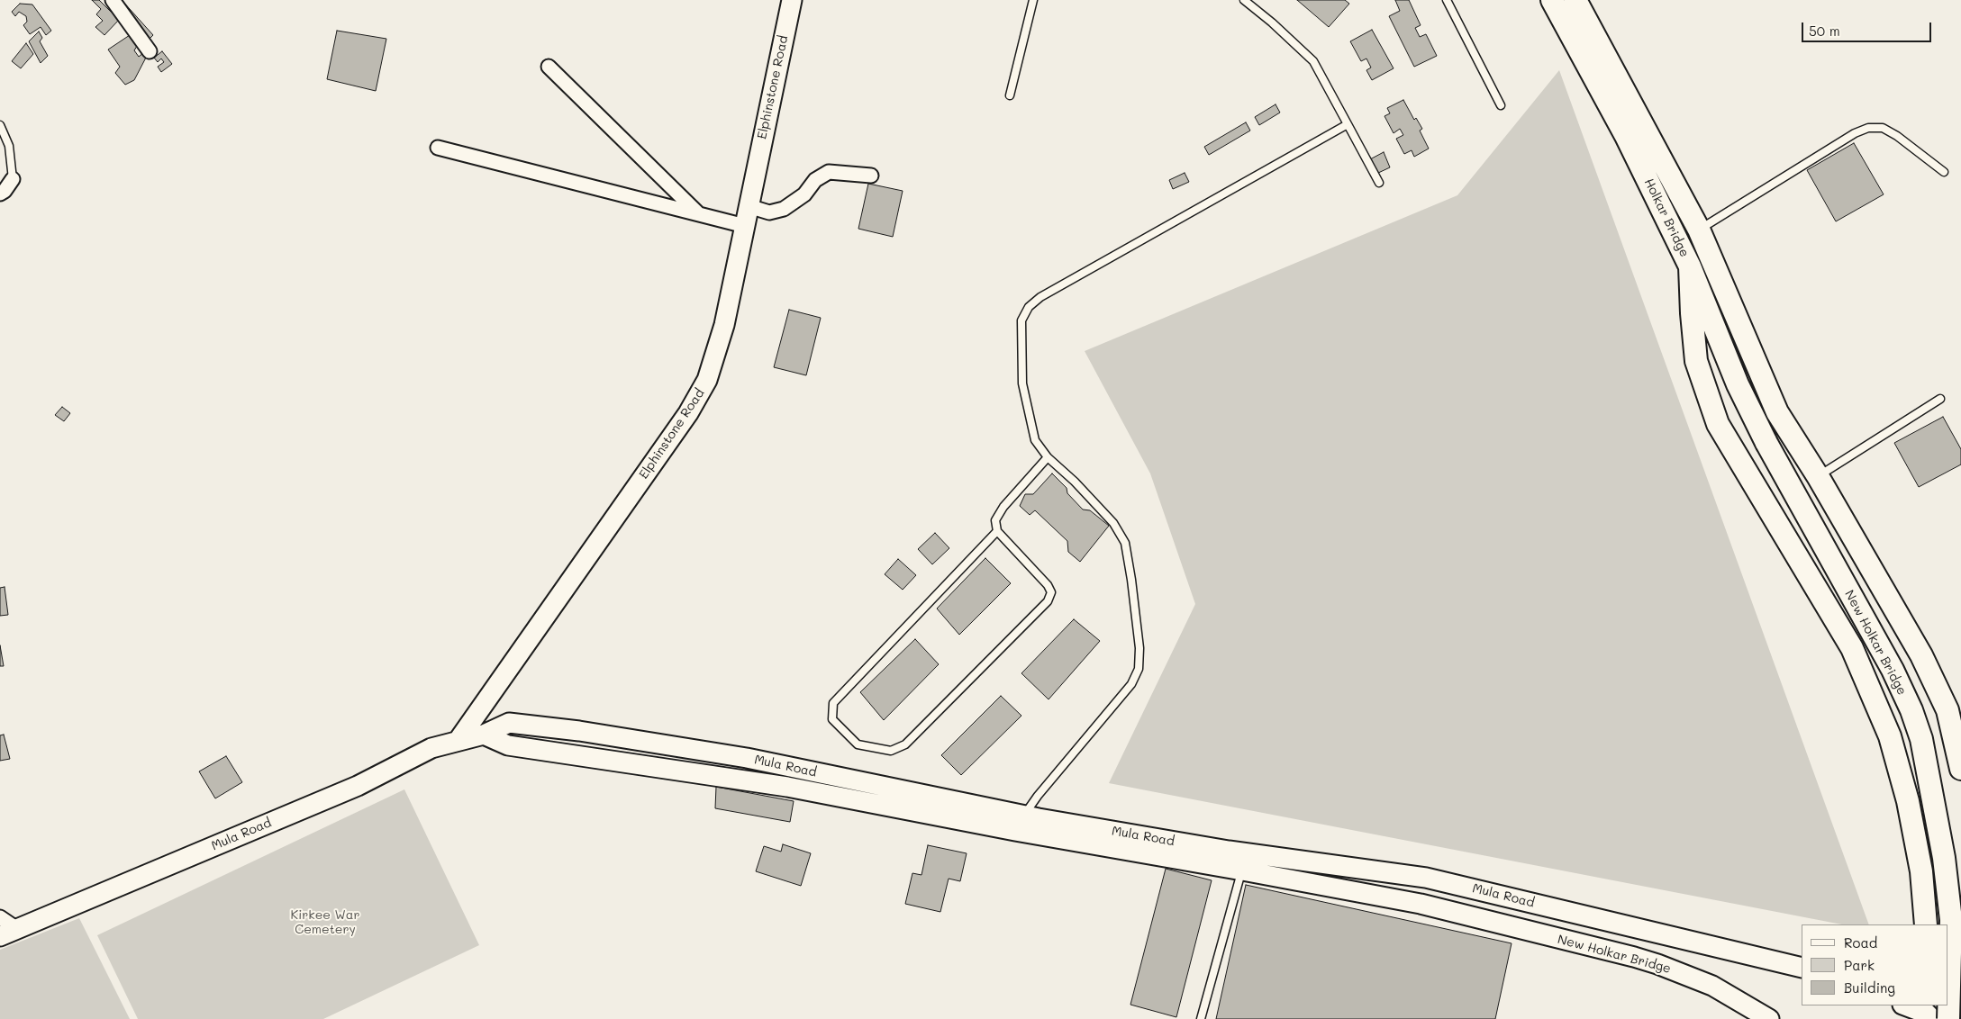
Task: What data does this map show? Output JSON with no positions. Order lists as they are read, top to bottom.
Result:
{
  "streets": {
    "main road": [
      "Elphinstone Road",
      "Holkar Bridge",
      "New Holkar Bridge",
      "Mula Road"
    ]
  },
  "crossings": [
    ["Elphinstone Road", "Mula Road"],
    ["Holkar Bridge", "New Holkar Bridge"],
    ["New Holkar Bridge", "Mula Road"]
  ],
  "parks": ["Kirkee War Cemetery"],
  "legend": ["Road", "Park", "Building"],
  "scale_bar": "50 m"
}
